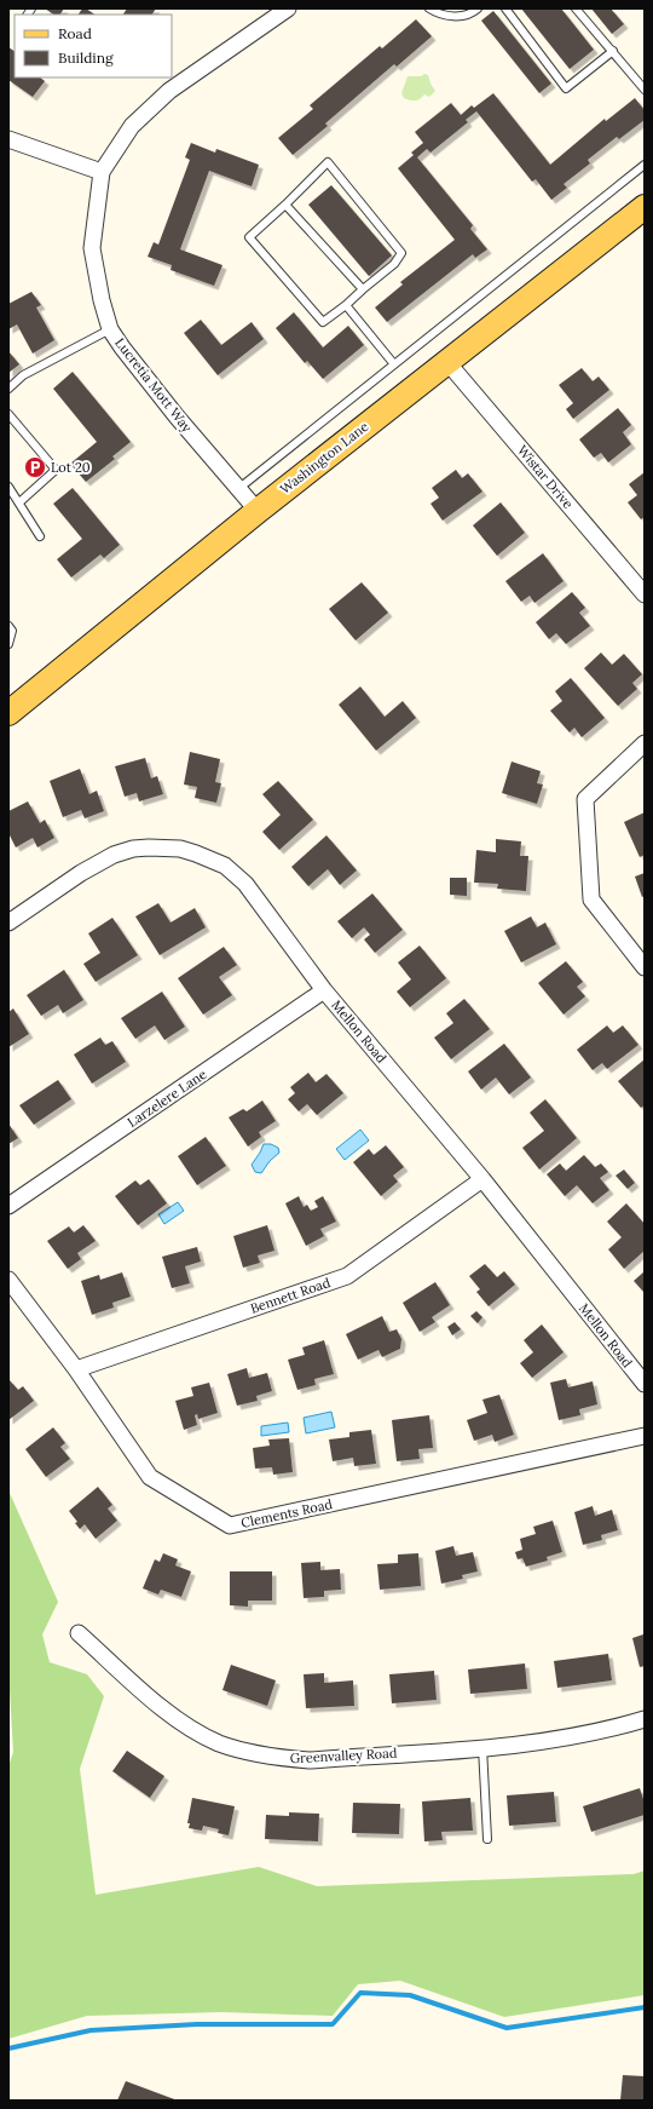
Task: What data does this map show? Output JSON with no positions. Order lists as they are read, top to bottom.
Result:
{
  "streets": {
    "main road": ["Washington Lane"],
    "street": [
      "Lucretia Mott Way",
      "Wistar Drive",
      "Mellon Road",
      "Larzelere Lane",
      "Bennett Road",
      "Clements Road",
      "Greenvalley Road"
    ]
  },
  "crossings": [
    ["Lucretia Mott Way", "Washington Lane"],
    ["Washington Lane", "Wistar Drive"],
    ["Mellon Road", "Larzelere Lane"],
    ["Mellon Road", "Bennett Road"],
    ["Bennett Road", "Clements Road"]
  ],
  "places": {
    "parking": ["Lot 20"]
  },
  "legend": ["Road", "Building"]
}
